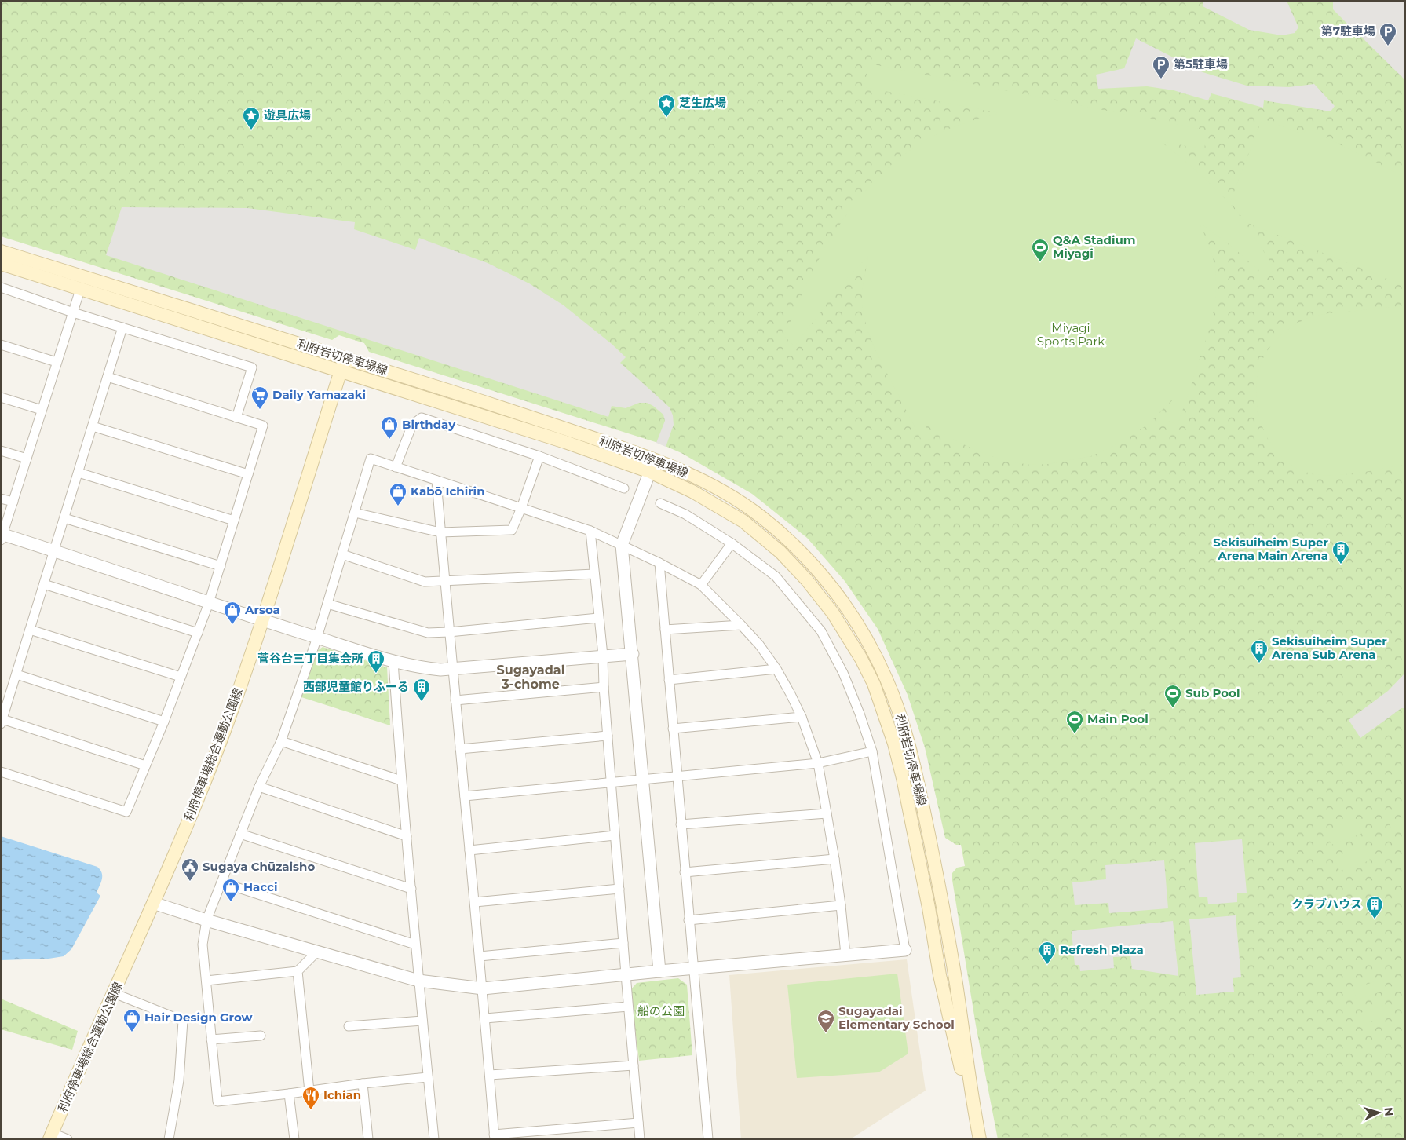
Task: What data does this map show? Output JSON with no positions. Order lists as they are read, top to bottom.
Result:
{
  "streets": {
    "main road": ["利府岩切停車場線", "利府停車場総合運動公園線"]
  },
  "crossings": [
    ["利府岩切停車場線", "利府停車場総合運動公園線"]
  ],
  "districts": ["Sugayadai 3-chome"],
  "parks": ["Miyagi Sports Park", "船の公園"],
  "places": {
    "parking": ["第7駐車場", "第5駐車場"],
    "place": ["芝生広場", "遊具広場"],
    "sports": ["Q&A Stadium Miyagi", "Sub Pool", "Main Pool"],
    "supermarket": ["Daily Yamazaki"],
    "shop": [
      "Birthday",
      "Kabō Ichirin",
      "Arsoa",
      "Hacci",
      "Hair Design Grow"
    ],
    "building": [
      "Sekisuiheim Super Arena Main Arena",
      "Sekisuiheim Super Arena Sub Arena",
      "菅谷台三丁目集会所",
      "西部児童館りふーる",
      "クラブハウス",
      "Refresh Plaza"
    ],
    "public building": ["Sugaya Chūzaisho"],
    "school or university": ["Sugayadai Elementary School"],
    "restaurant": ["Ichian"]
  },
  "north": "right"
}
